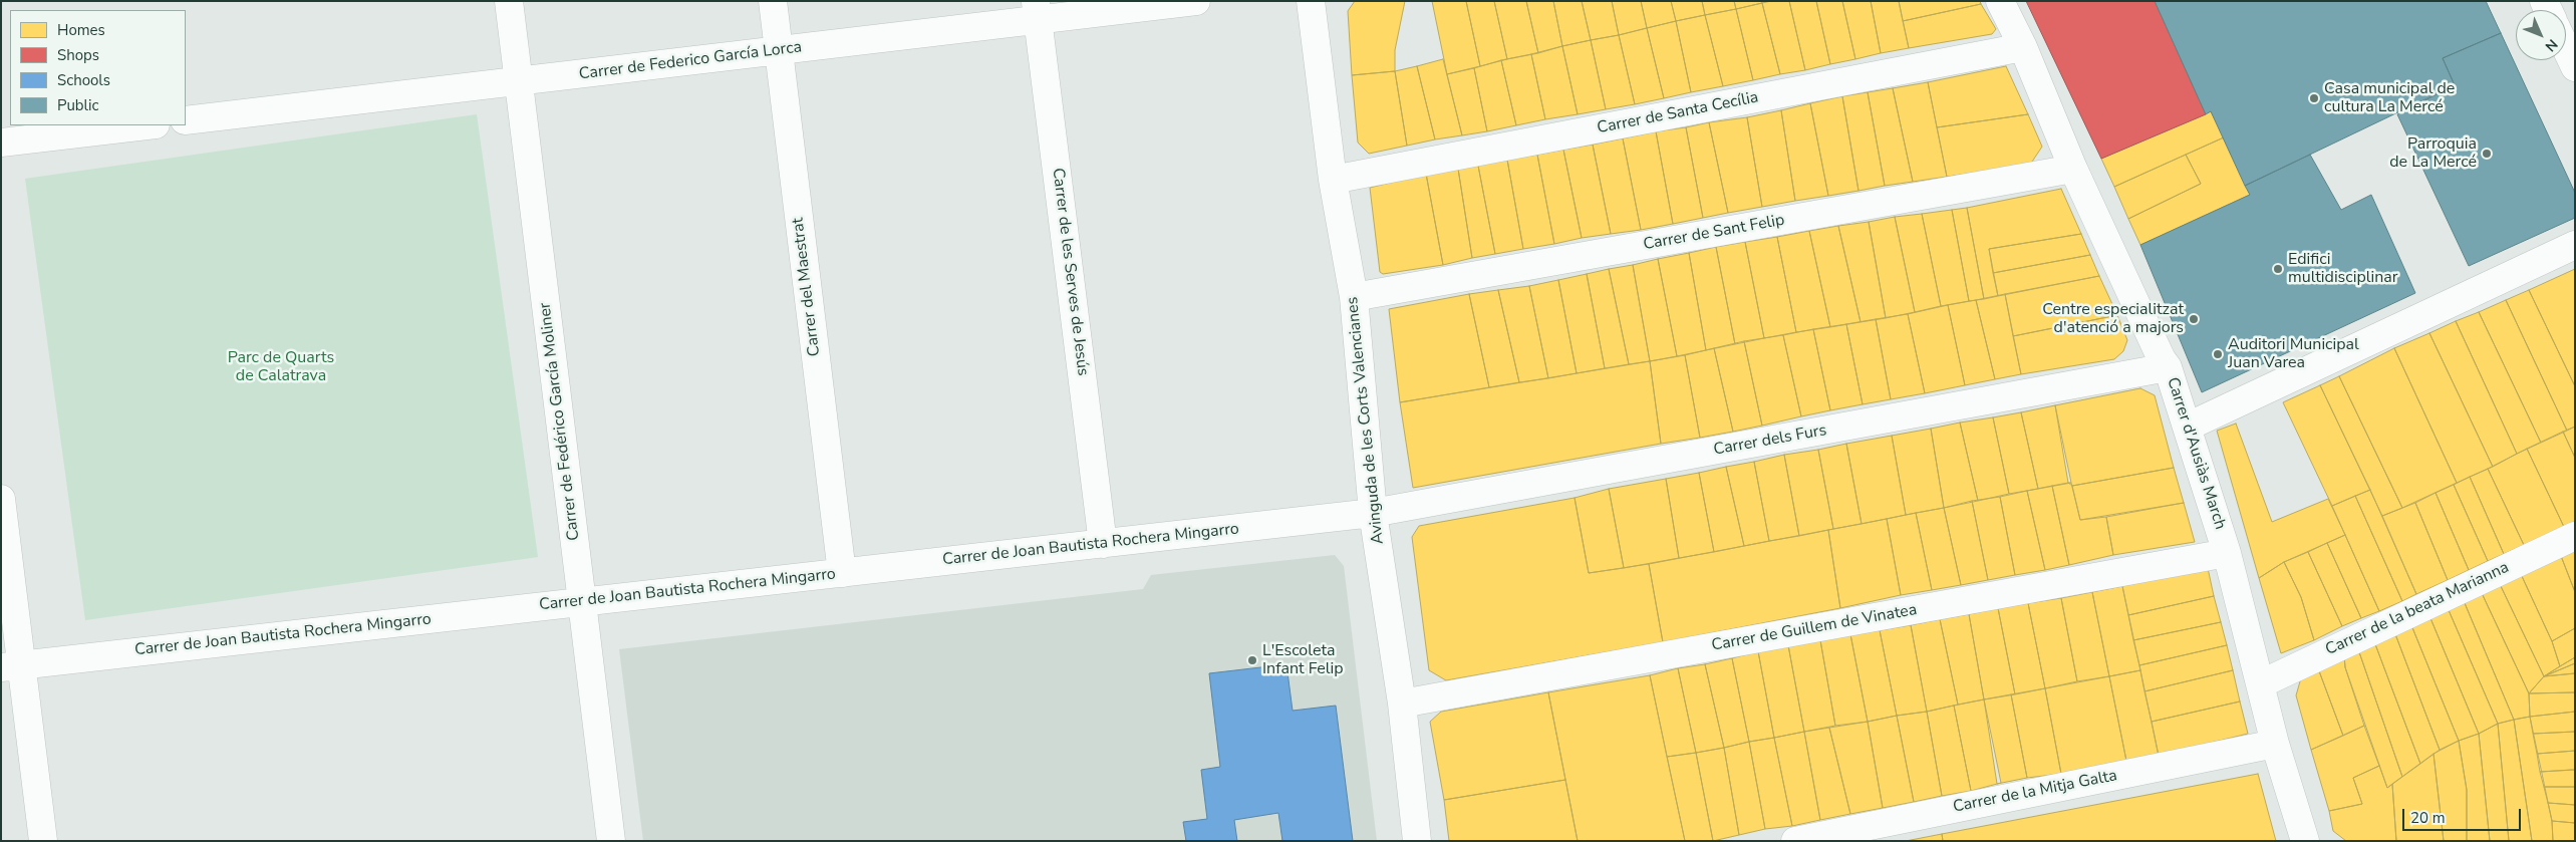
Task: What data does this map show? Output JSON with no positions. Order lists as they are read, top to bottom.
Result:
{
  "streets": {
    "street": [
      "Carrer de Federico García Lorca",
      "Carrer de Santa Cecília",
      "Carrer de Sant Felip",
      "Carrer de les Serves de Jesús",
      "Carrer del Maestrat",
      "Avinguda de les Corts Valencianes",
      "Carrer de Fedérico García Moliner",
      "Carrer dels Furs",
      "Carrer d'Ausiàs March",
      "Carrer de Joan Bautista Rochera Mingarro",
      "Carrer de la beata Marianna",
      "Carrer de Guillem de Vinatea",
      "Carrer de la Mitja Galta"
    ]
  },
  "crossings": [
    ["Carrer de Federico García Lorca", "Carrer de les Serves de Jesús"],
    ["Carrer de Federico García Lorca", "Carrer del Maestrat"],
    ["Carrer de Federico García Lorca", "Carrer de Fedérico García Moliner"],
    ["Carrer de Santa Cecília", "Avinguda de les Corts Valencianes"],
    ["Carrer de Santa Cecília", "Carrer d'Ausiàs March"],
    ["Carrer de Sant Felip", "Avinguda de les Corts Valencianes"],
    ["Carrer de Sant Felip", "Carrer d'Ausiàs March"],
    ["Carrer de les Serves de Jesús", "Carrer de Joan Bautista Rochera Mingarro"],
    ["Carrer del Maestrat", "Carrer de Joan Bautista Rochera Mingarro"],
    ["Avinguda de les Corts Valencianes", "Carrer dels Furs"],
    ["Avinguda de les Corts Valencianes", "Carrer de Joan Bautista Rochera Mingarro"],
    ["Avinguda de les Corts Valencianes", "Carrer de Guillem de Vinatea"],
    ["Carrer de Fedérico García Moliner", "Carrer de Joan Bautista Rochera Mingarro"],
    ["Carrer dels Furs", "Carrer d'Ausiàs March"],
    ["Carrer dels Furs", "Carrer de Joan Bautista Rochera Mingarro"],
    ["Carrer d'Ausiàs March", "Carrer de la beata Marianna"],
    ["Carrer d'Ausiàs March", "Carrer de Guillem de Vinatea"],
    ["Carrer d'Ausiàs March", "Carrer de la Mitja Galta"]
  ],
  "parks": ["Parc de Quarts de Calatrava"],
  "places": [
    "Casa municipal de cultura La Mercé",
    "Parroquia de La Mercé",
    "Edifici multidisciplinar",
    "Centre especialitzat d'atenció a majors",
    "Auditori Municipal Juan Varea",
    "L'Escoleta Infant Felip"
  ],
  "legend": [
    "Homes",
    "Shops",
    "Schools",
    "Public"
  ],
  "scale_bar": "20 m",
  "north": "bottom right"
}
